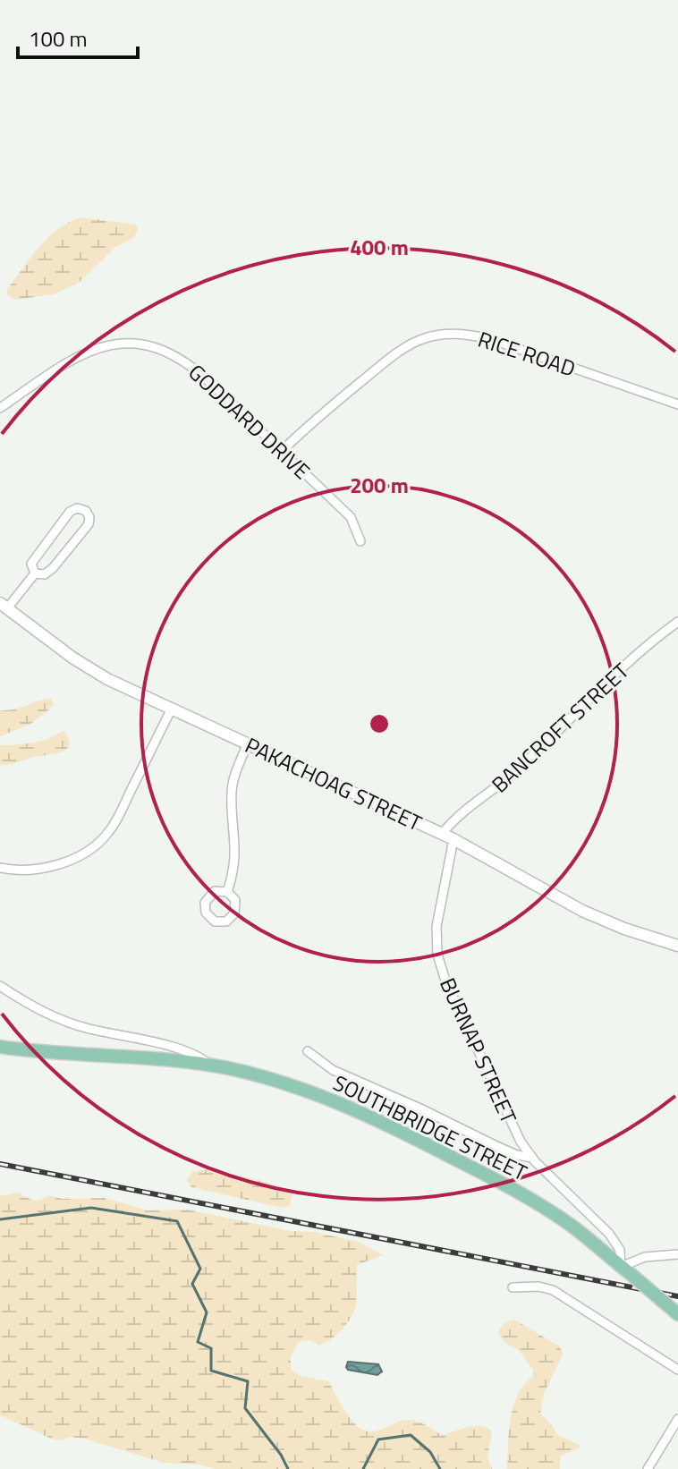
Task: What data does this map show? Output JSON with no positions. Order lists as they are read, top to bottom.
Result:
{
  "streets": {
    "main road": ["SOUTHBRIDGE STREET"],
    "street": [
      "RICE ROAD",
      "GODDARD DRIVE",
      "BANCROFT STREET",
      "PAKACHOAG STREET",
      "BURNAP STREET"
    ]
  },
  "crossings": [
    ["RICE ROAD", "GODDARD DRIVE"],
    ["BANCROFT STREET", "PAKACHOAG STREET"],
    ["PAKACHOAG STREET", "BURNAP STREET"],
    ["BURNAP STREET", "SOUTHBRIDGE STREET"]
  ],
  "scale_bar": "100 m",
  "rings": ["400 m", "200 m"]
}
